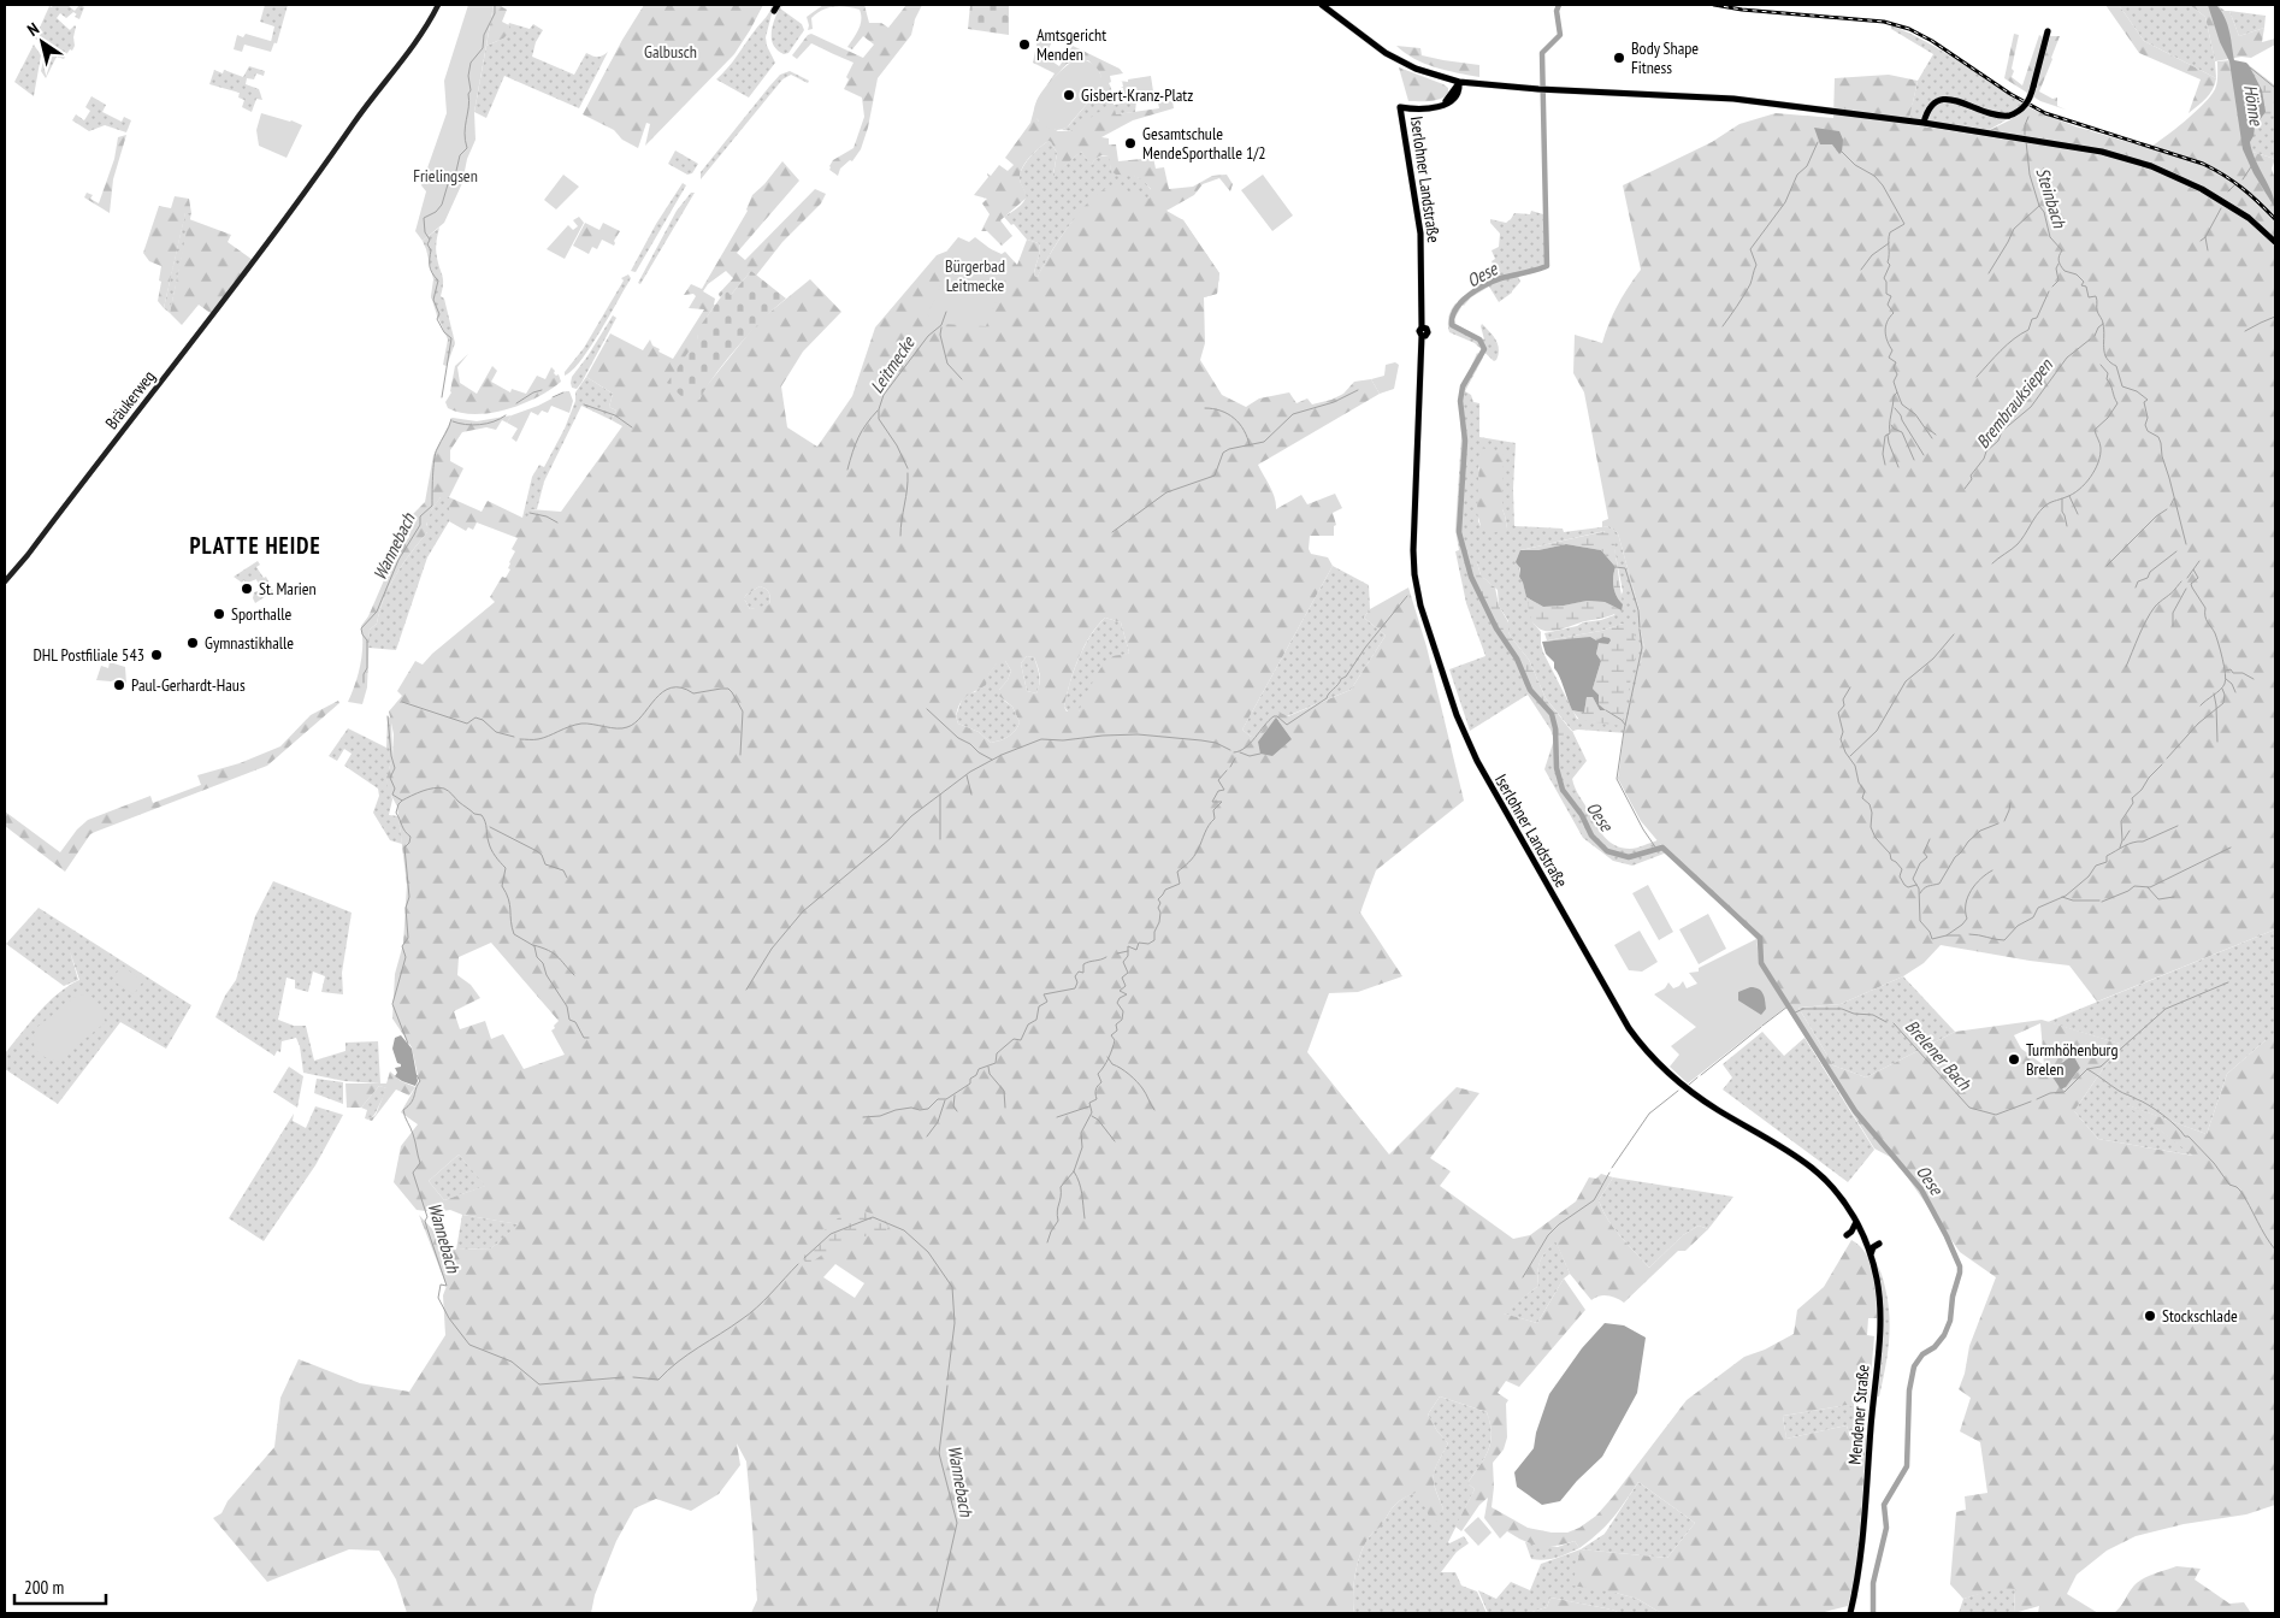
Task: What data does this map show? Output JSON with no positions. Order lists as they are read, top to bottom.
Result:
{
  "streets": {
    "main road": ["Iserlohner Landstraße", "Bräukerweg", "Mendener Straße"]
  },
  "crossings": [
    ["Iserlohner Landstraße", "Mendener Straße"]
  ],
  "districts": ["PLATTE HEIDE"],
  "water": [
    "Hönne",
    "Steinbach",
    "Oese",
    "Leitmecke",
    "Brembrauksiepen",
    "Wannebach",
    "Brelener Bach"
  ],
  "parks": ["Galbusch", "Frielingsen", "Bürgerbad Leitmecke"],
  "places": [
    "Amtsgericht Menden",
    "Body Shape Fitness",
    "Gisbert-Kranz-Platz",
    "Gesamtschule MendeSporthalle 1/2",
    "St. Marien",
    "Sporthalle",
    "Gymnastikhalle",
    "DHL Postfiliale 543",
    "Paul-Gerhardt-Haus",
    "Turmhöhenburg Brelen",
    "Stockschlade"
  ],
  "scale_bar": "200 m",
  "north": "top left"
}
